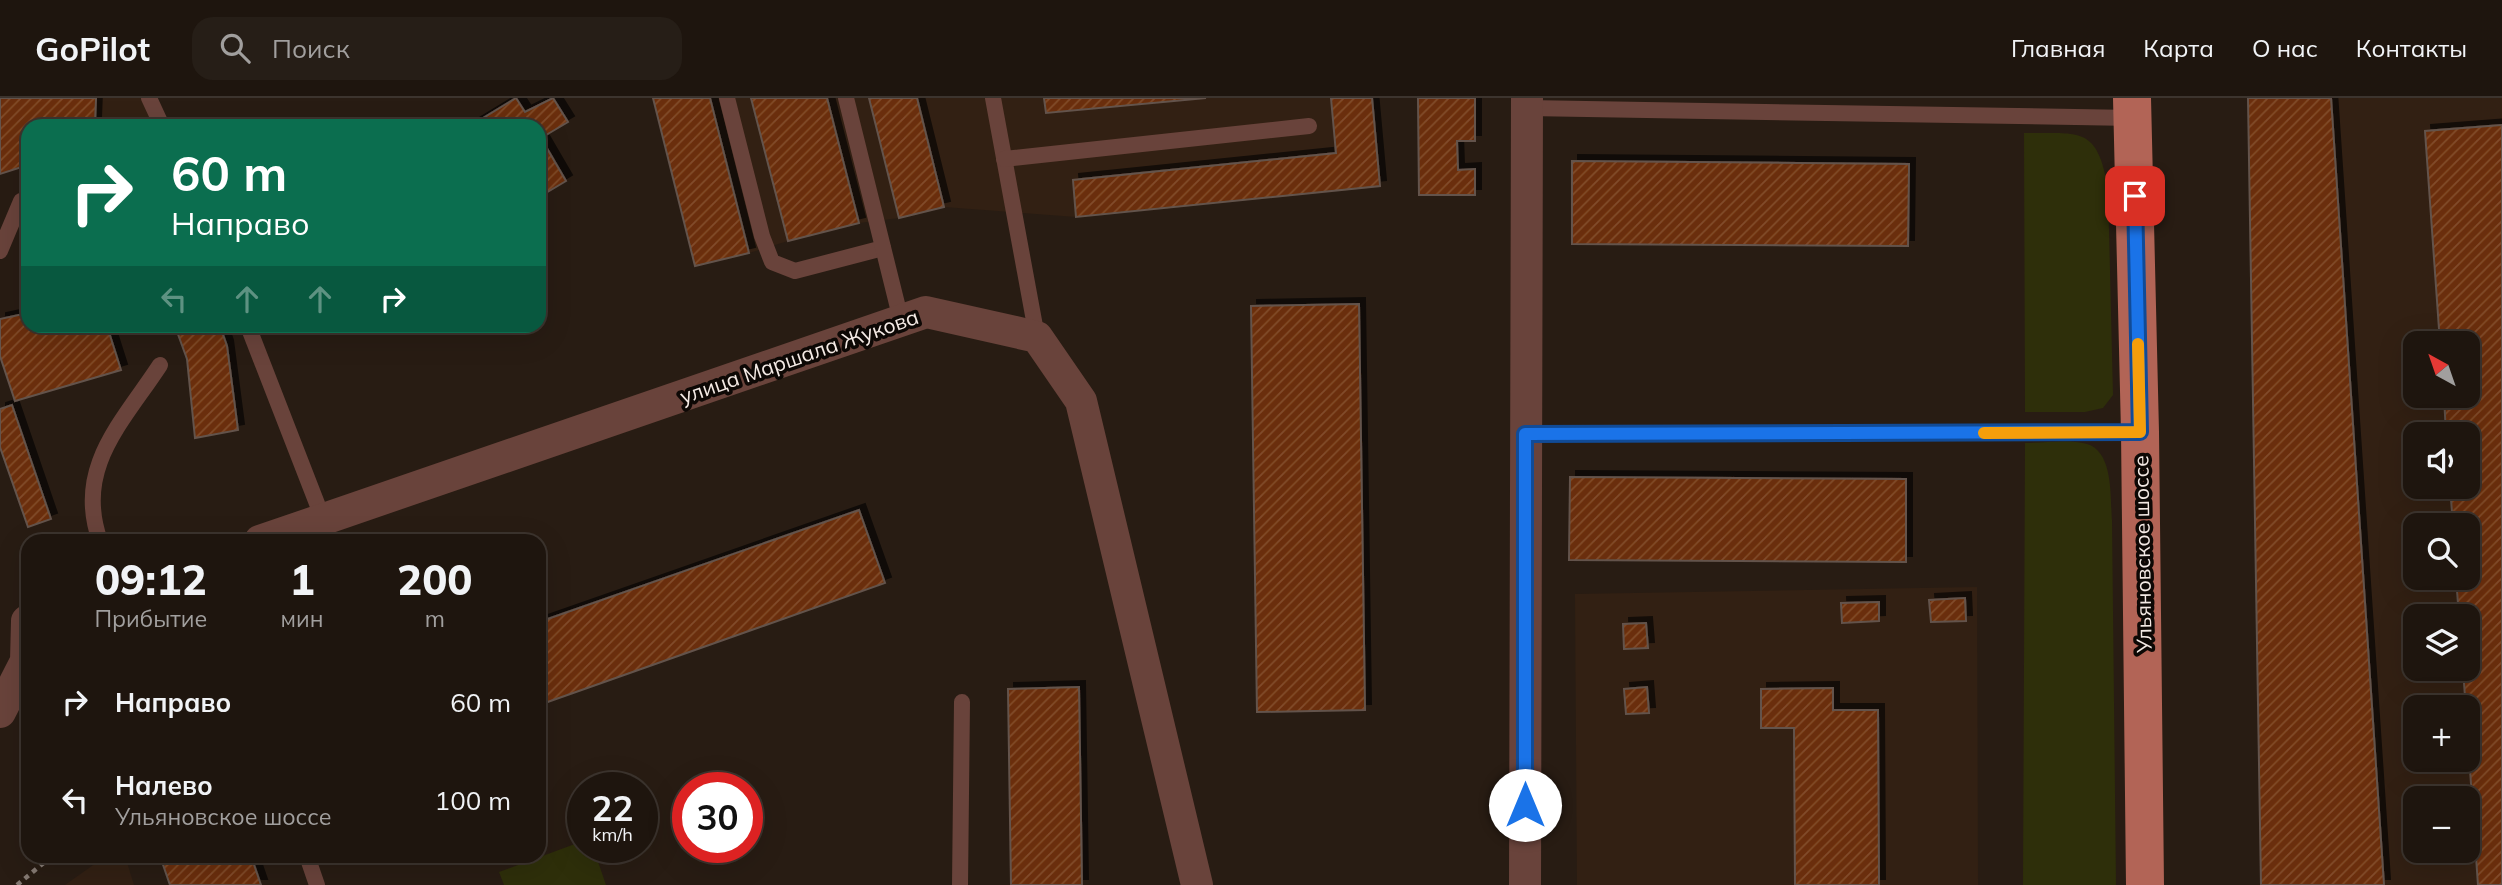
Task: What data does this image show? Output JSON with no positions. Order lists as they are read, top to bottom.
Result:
{
  "streets": {
    "main road": ["Ульяновское шоссе"],
    "street": ["улица Маршала Жукова"]
  },
  "north": "top left",
  "page": {
    "header": "GoPilot",
    "search": "Поиск",
    "nav": [
      "Главная",
      "Карта",
      "О нас",
      "Контакты"
    ],
    "turn": ["60 m", "Направо"],
    "map_buttons": ["+", "−"],
    "eta": [
      "09:12",
      "Прибытие",
      "1",
      "мин",
      "200",
      "m"
    ],
    "list": [
      {
        "name": "Направо",
        "value": "60 m"
      },
      {
        "name": "Налево",
        "note": "Ульяновское шоссе",
        "value": "100 m"
      }
    ],
    "speed": "22 km/h",
    "limit": "30"
  }
}
